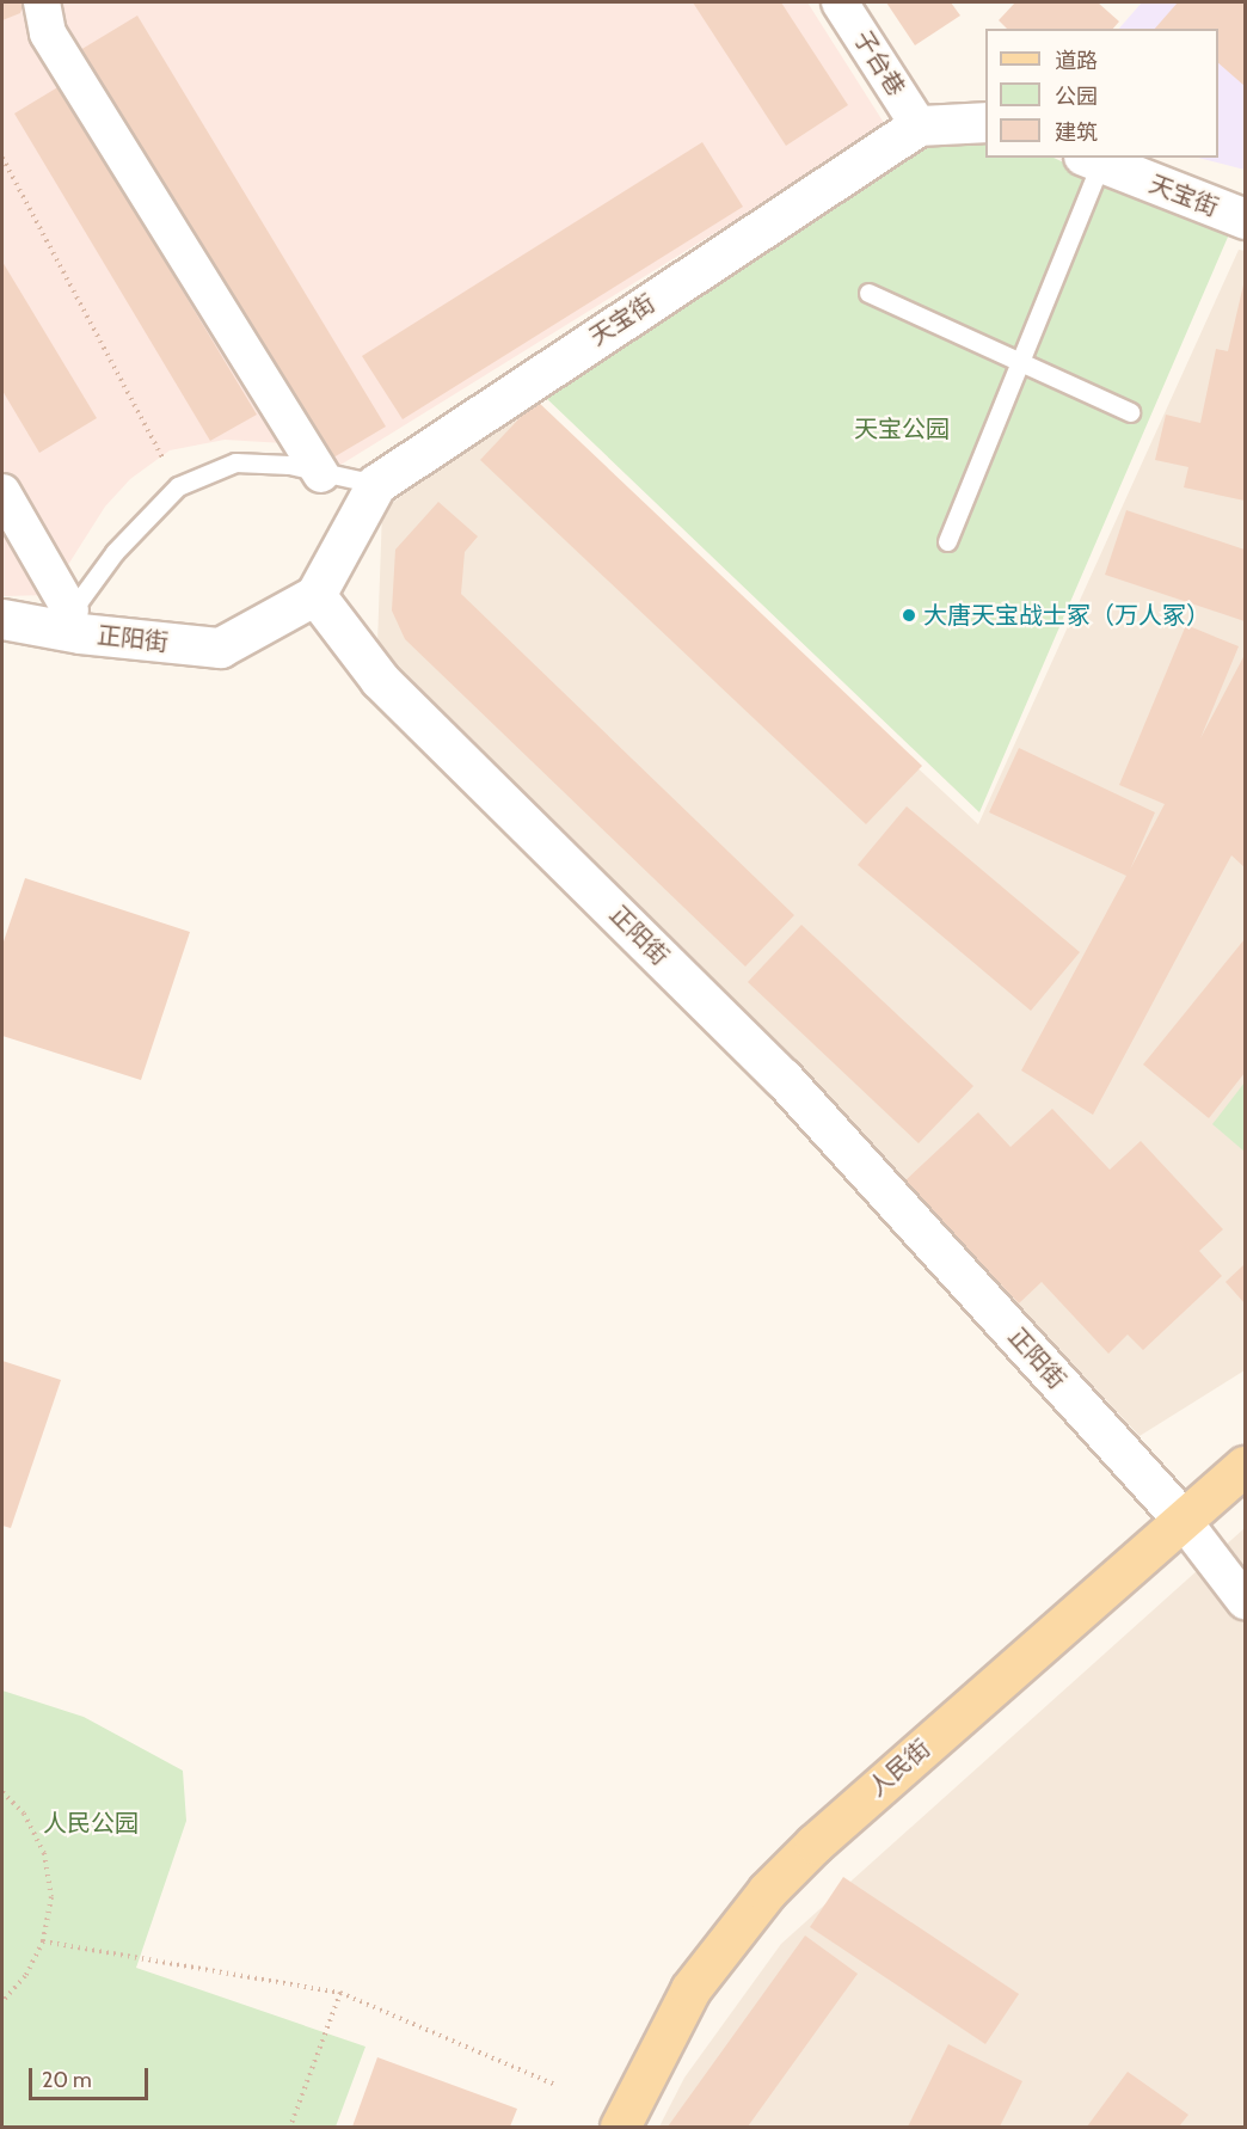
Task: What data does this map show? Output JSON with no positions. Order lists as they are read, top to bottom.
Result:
{
  "streets": {
    "main road": ["人民街"],
    "street": ["子台巷", "天宝街", "正阳街"]
  },
  "crossings": [
    ["子台巷", "天宝街"],
    ["天宝街", "正阳街"],
    ["正阳街", "人民街"]
  ],
  "parks": ["天宝公园", "人民公园"],
  "places": ["大唐天宝战士冢（万人冢）"],
  "legend": ["道路", "公园", "建筑"],
  "scale_bar": "20 m"
}
